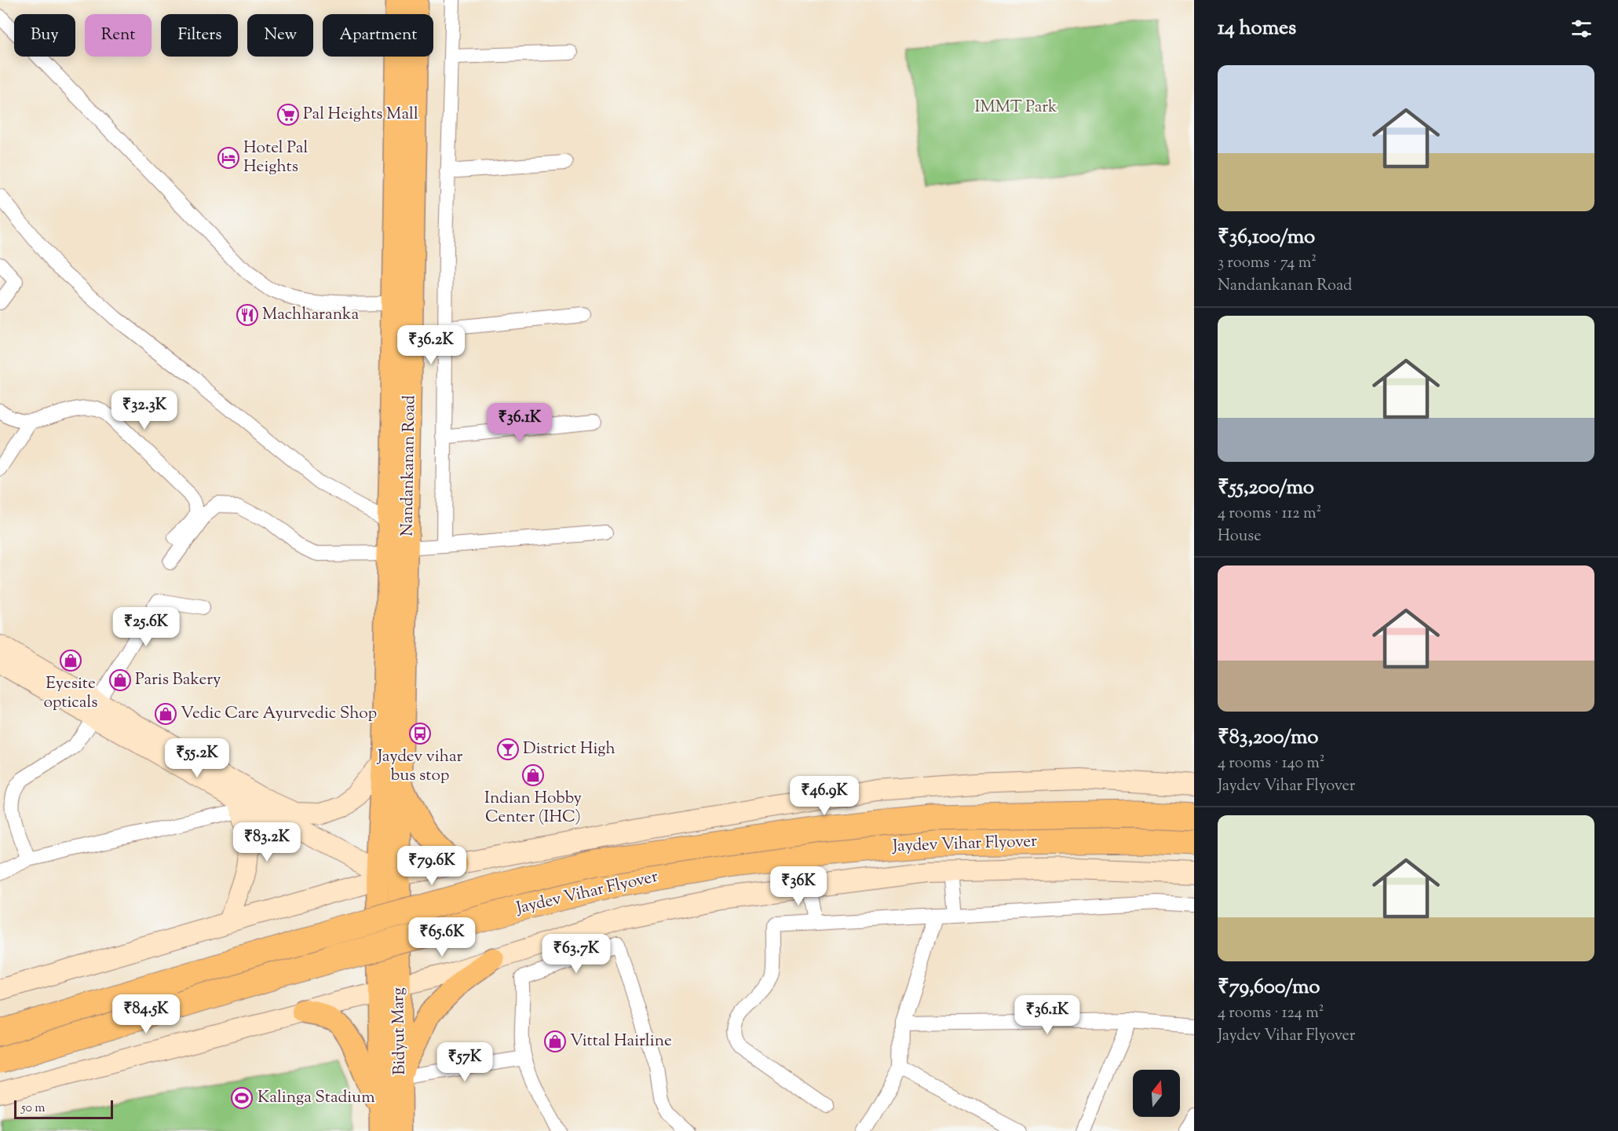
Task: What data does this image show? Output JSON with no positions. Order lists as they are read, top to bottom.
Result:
{
  "streets": {
    "highway": ["Jaydev Vihar Flyover"],
    "main road": ["Nandankanan Road", "Bidyut Marg"]
  },
  "crossings": [
    ["Nandankanan Road", "Bidyut Marg"]
  ],
  "parks": ["IMMT Park"],
  "places": {
    "supermarket": ["Pal Heights Mall"],
    "hotel": ["Hotel Pal Heights"],
    "restaurant": ["Machharanka"],
    "shop": [
      "Eyesite opticals",
      "Paris Bakery",
      "Vedic Care Ayurvedic Shop",
      "Indian Hobby Center (IHC)",
      "Vittal Hairline"
    ],
    "bus stop": ["Jaydev vihar bus stop"],
    "bar": ["District High"],
    "sports": ["Kalinga Stadium"]
  },
  "scale_bar": "50 m",
  "north": "top",
  "page": {
    "heading": "14 homes",
    "chip": [
      "Buy",
      "Rent",
      "Filters",
      "New",
      "Apartment"
    ],
    "list": [
      {
        "name": "₹36,100/mo",
        "note": "3 rooms · 74 m² · Nandankanan Road"
      },
      {
        "name": "₹55,200/mo",
        "note": "4 rooms · 112 m² · House"
      },
      {
        "name": "₹83,200/mo",
        "note": "4 rooms · 140 m² · Jaydev Vihar Flyover"
      },
      {
        "name": "₹79,600/mo",
        "note": "4 rooms · 124 m² · Jaydev Vihar Flyover"
      }
    ],
    "price": [
      "₹36.2K",
      "₹32.3K",
      "₹36.1K",
      "₹25.6K",
      "₹55.2K",
      "₹46.9K",
      "₹83.2K",
      "₹79.6K",
      "₹36K",
      "₹65.6K",
      "₹63.7K",
      "₹84.5K",
      "₹36.1K",
      "₹57K"
    ],
    "scale": "50 m"
  }
}
